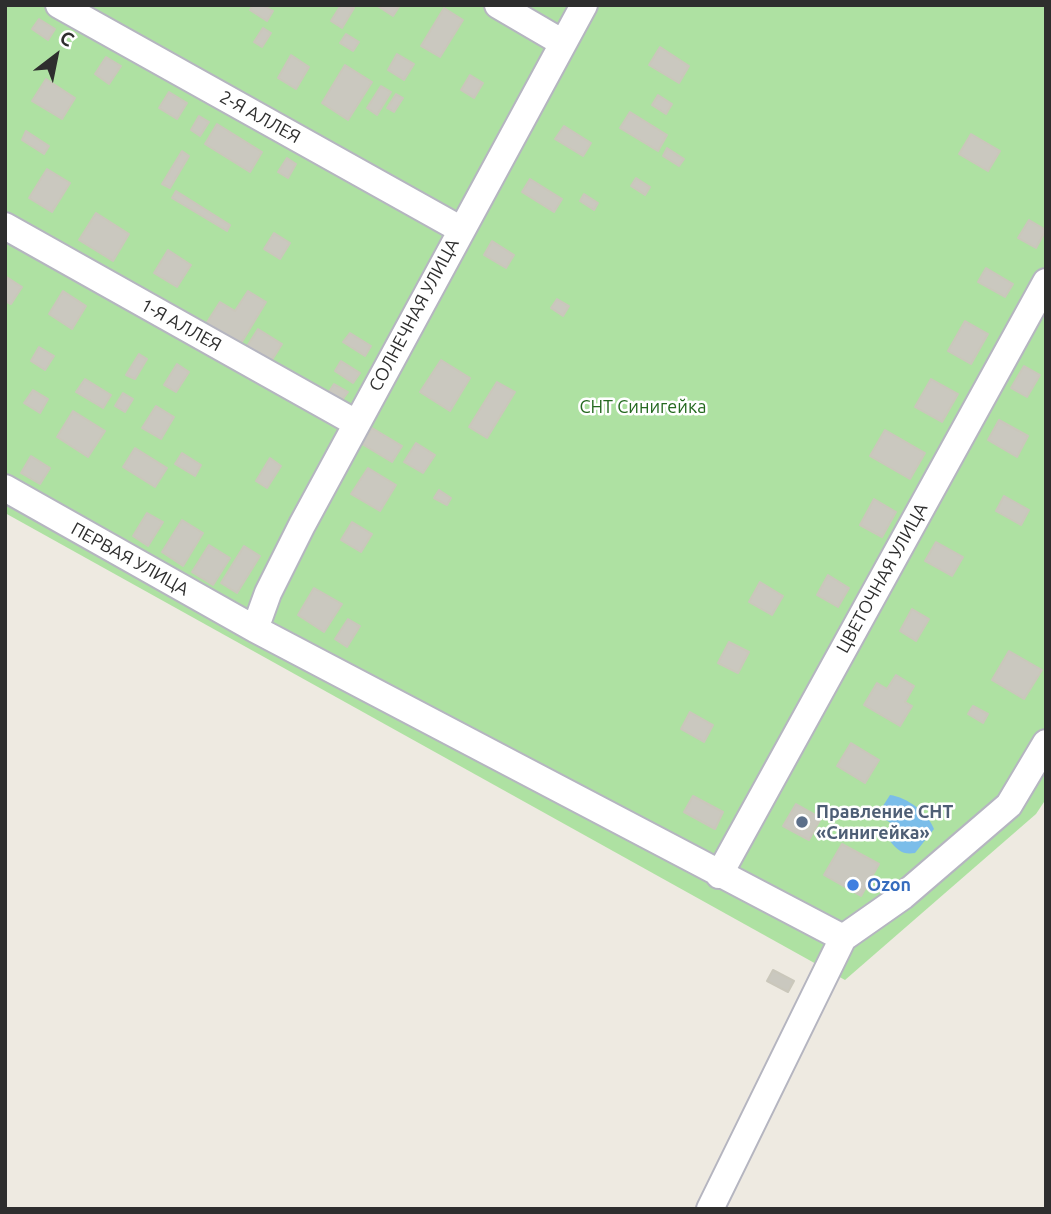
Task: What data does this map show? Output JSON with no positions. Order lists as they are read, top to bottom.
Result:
{
  "streets": {
    "street": [
      "2-Я АЛЛЕЯ",
      "СОЛНЕЧНАЯ УЛИЦА",
      "1-Я АЛЛЕЯ",
      "ПЕРВАЯ УЛИЦА",
      "ЦВЕТОЧНАЯ УЛИЦА"
    ]
  },
  "crossings": [
    ["2-Я АЛЛЕЯ", "СОЛНЕЧНАЯ УЛИЦА"],
    ["СОЛНЕЧНАЯ УЛИЦА", "1-Я АЛЛЕЯ"],
    ["СОЛНЕЧНАЯ УЛИЦА", "ПЕРВАЯ УЛИЦА"],
    ["ПЕРВАЯ УЛИЦА", "ЦВЕТОЧНАЯ УЛИЦА"]
  ],
  "parks": ["СНТ Синигейка"],
  "places": ["Правление СНТ «Синигейка»", "Ozon"],
  "north": "top right"
}
